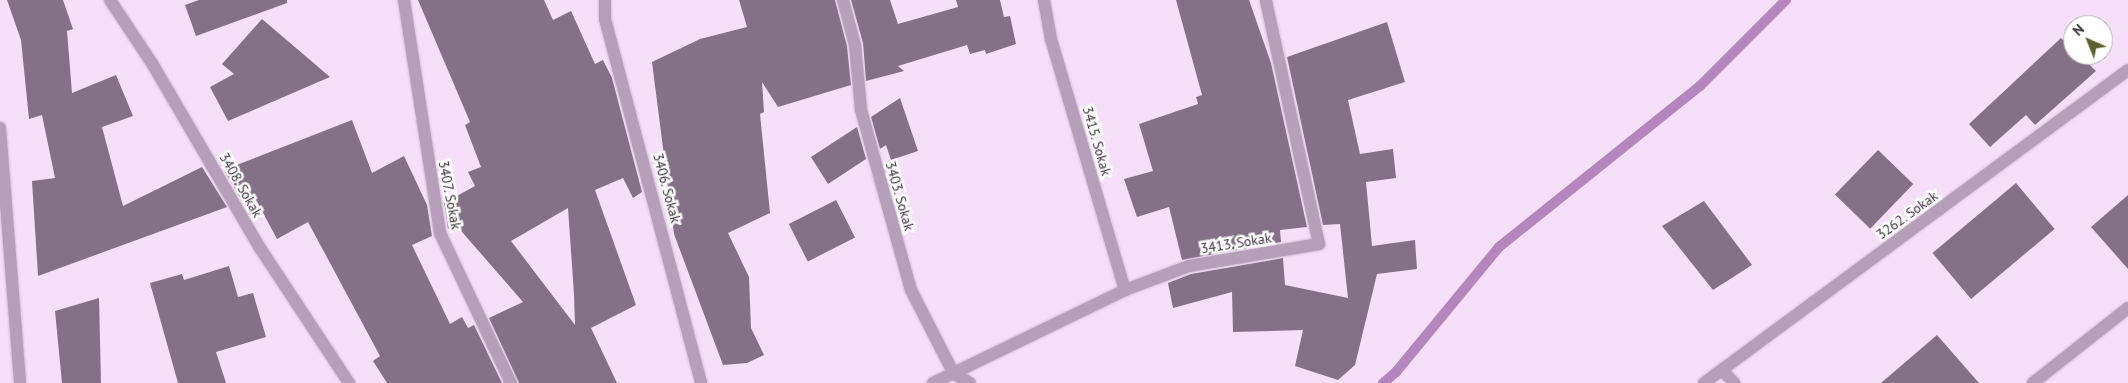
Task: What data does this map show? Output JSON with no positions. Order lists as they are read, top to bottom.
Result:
{
  "streets": {
    "street": [
      "3415. Sokak",
      "3408. Sokak",
      "3406. Sokak",
      "3407. Sokak",
      "3403. Sokak",
      "3262. Sokak",
      "3413. Sokak"
    ]
  },
  "crossings": [
    ["3415. Sokak", "3413. Sokak"],
    ["3403. Sokak", "3413. Sokak"]
  ],
  "north": "top left"
}
